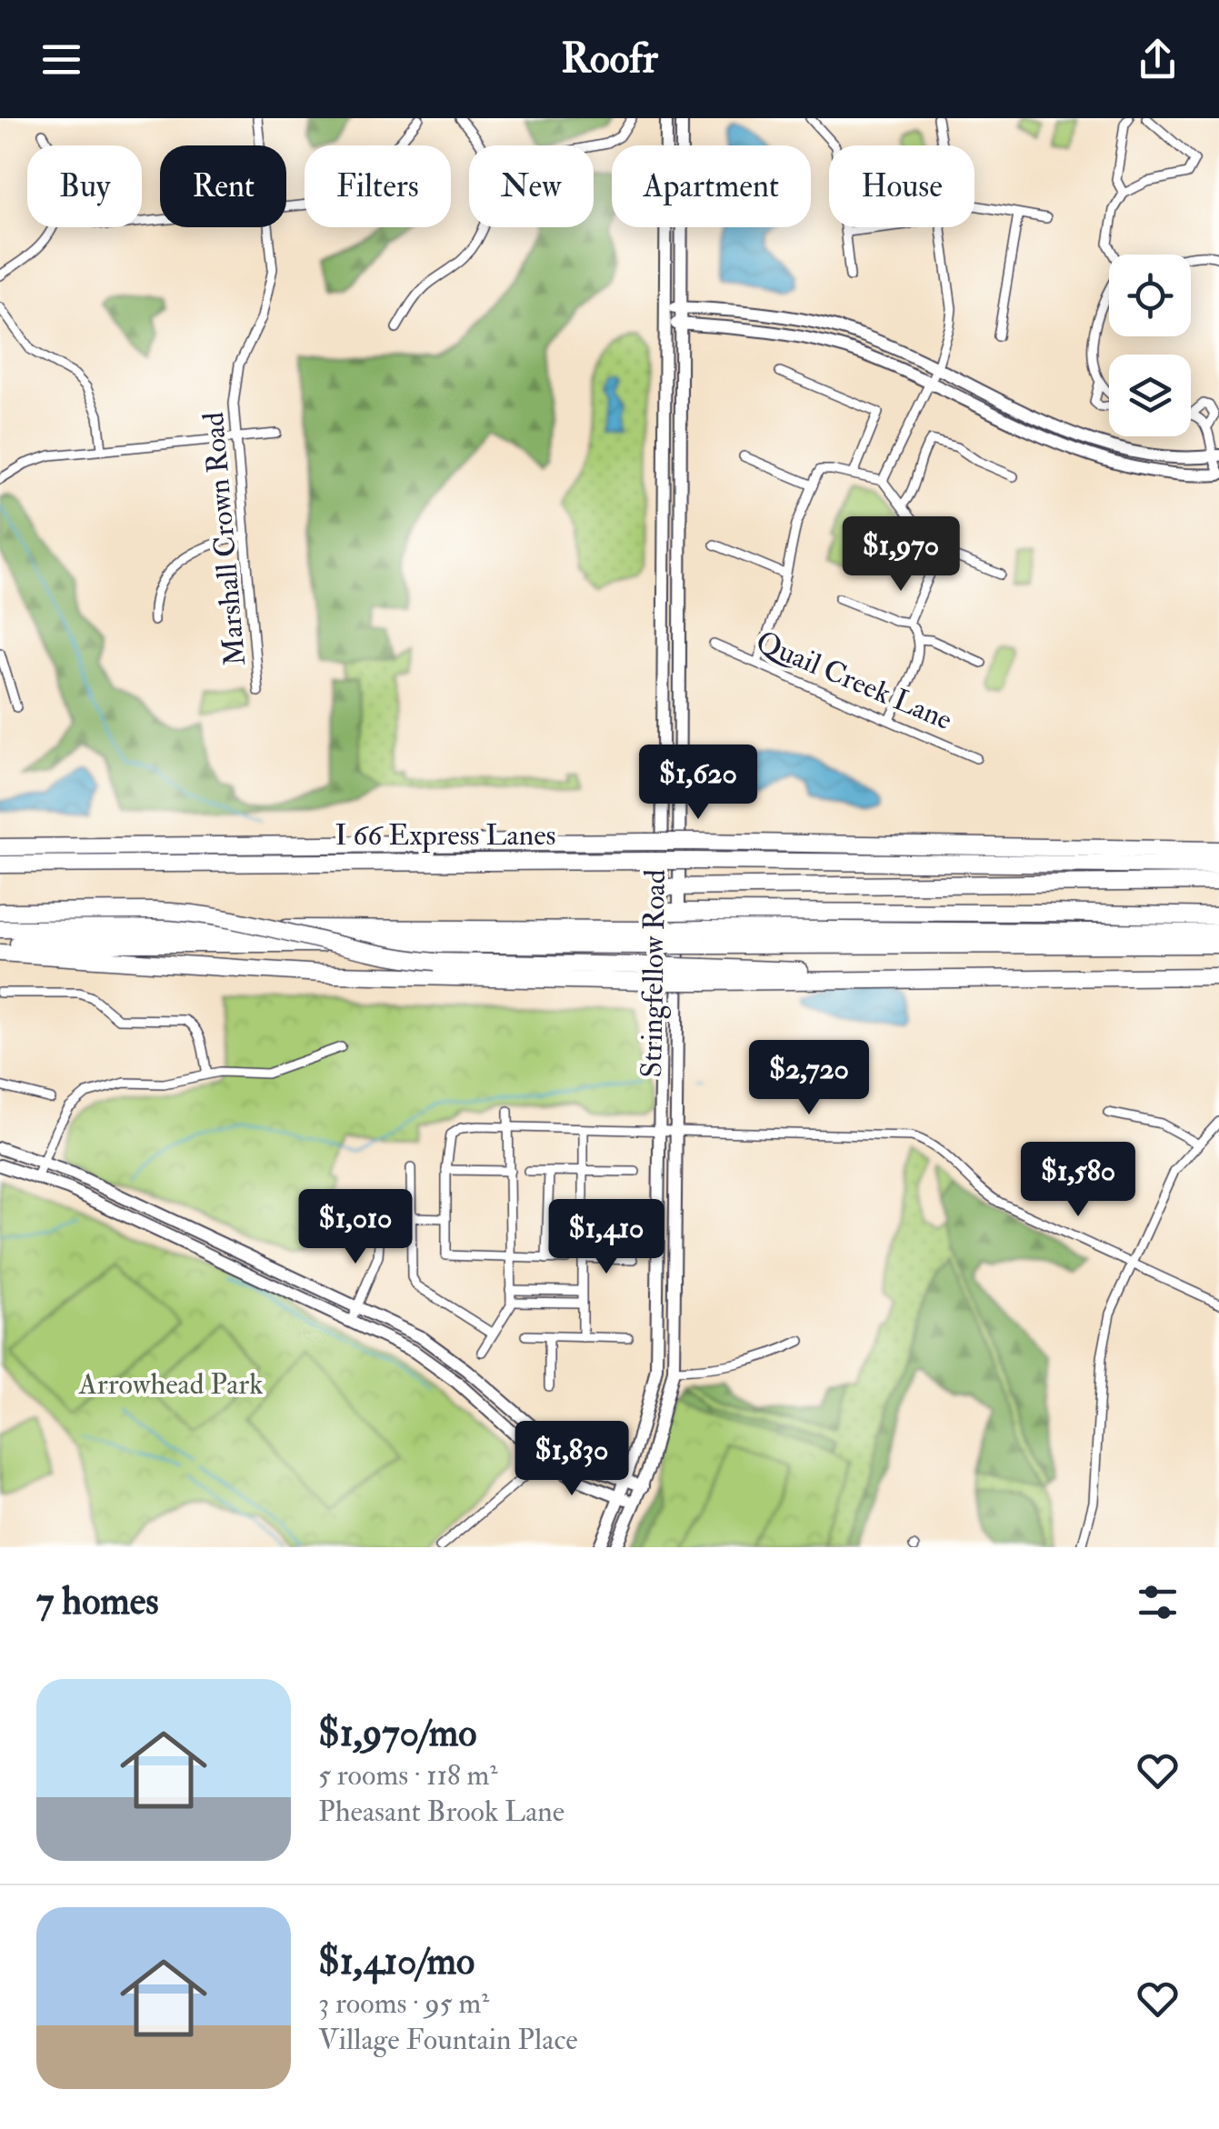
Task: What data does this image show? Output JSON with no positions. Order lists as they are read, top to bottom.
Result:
{
  "streets": {
    "highway": ["I 66 Express Lanes"],
    "main road": ["Stringfellow Road"],
    "street": ["Marshall Crown Road", "Quail Creek Lane"]
  },
  "parks": ["Arrowhead Park"],
  "page": {
    "header": "Roofr",
    "chip": [
      "Buy",
      "Rent",
      "Filters",
      "New",
      "Apartment",
      "House"
    ],
    "price": [
      "$1,970",
      "$1,620",
      "$2,720",
      "$1,580",
      "$1,010",
      "$1,410",
      "$1,830"
    ],
    "heading": "7 homes",
    "list": [
      {
        "name": "$1,970/mo",
        "note": "5 rooms · 118 m² · Pheasant Brook Lane"
      },
      {
        "name": "$1,410/mo",
        "note": "3 rooms · 95 m² · Village Fountain Place"
      }
    ]
  }
}
